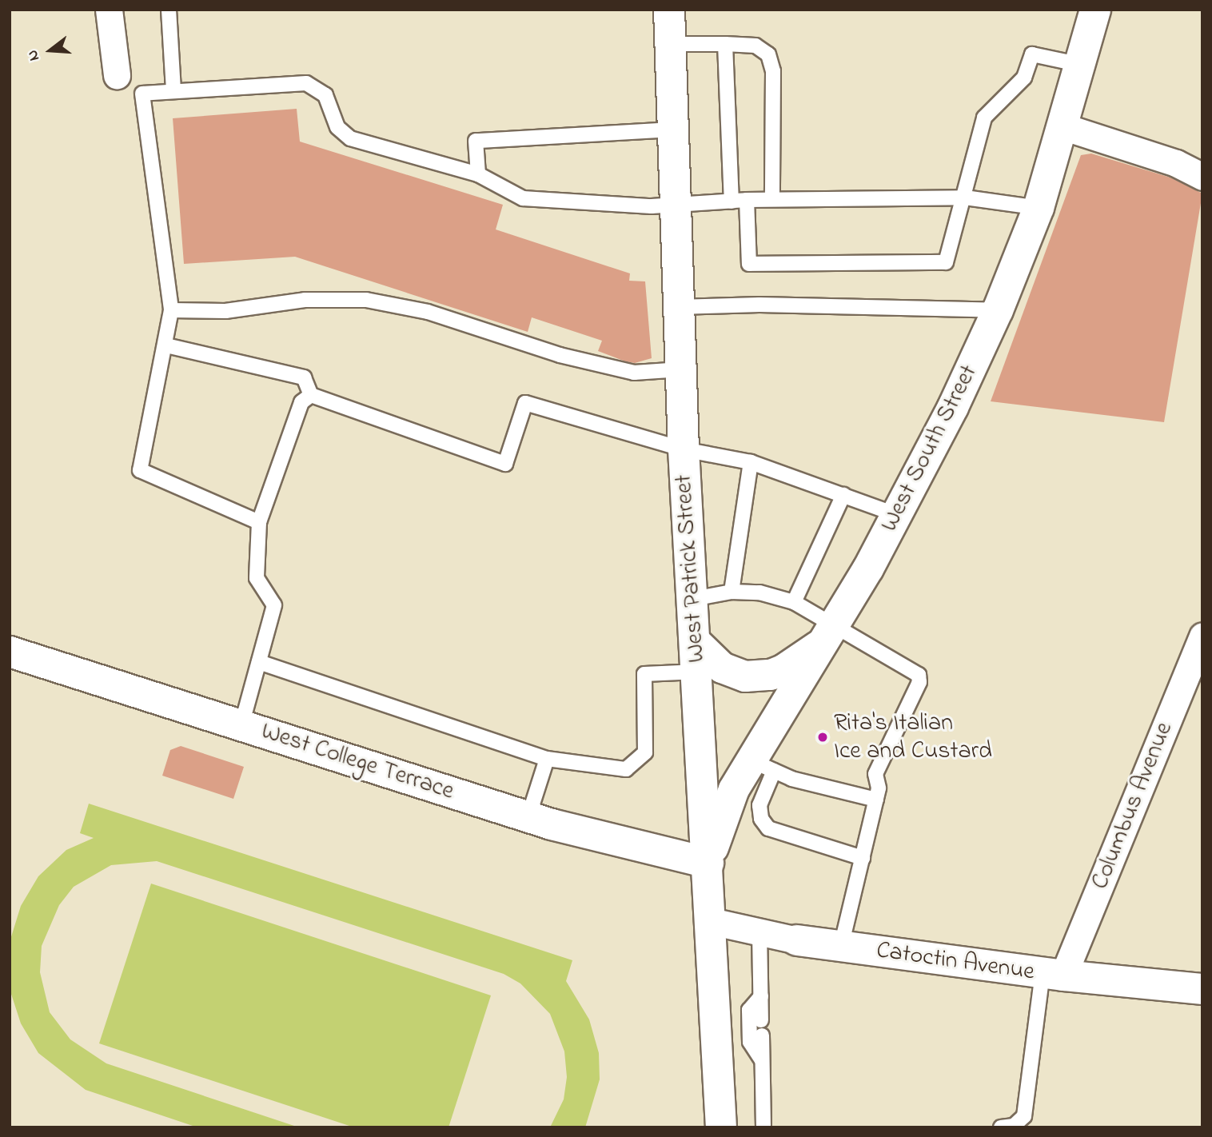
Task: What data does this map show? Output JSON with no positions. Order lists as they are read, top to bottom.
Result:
{
  "streets": {
    "main road": [
      "West South Street",
      "West Patrick Street",
      "West College Terrace",
      "Catoctin Avenue"
    ],
    "street": ["Columbus Avenue"]
  },
  "crossings": [
    ["West South Street", "West Patrick Street"],
    ["West South Street", "West College Terrace"],
    ["West Patrick Street", "West College Terrace"],
    ["West Patrick Street", "Catoctin Avenue"],
    ["Columbus Avenue", "Catoctin Avenue"]
  ],
  "places": ["Rita's Italian Ice and Custard"],
  "north": "left"
}
